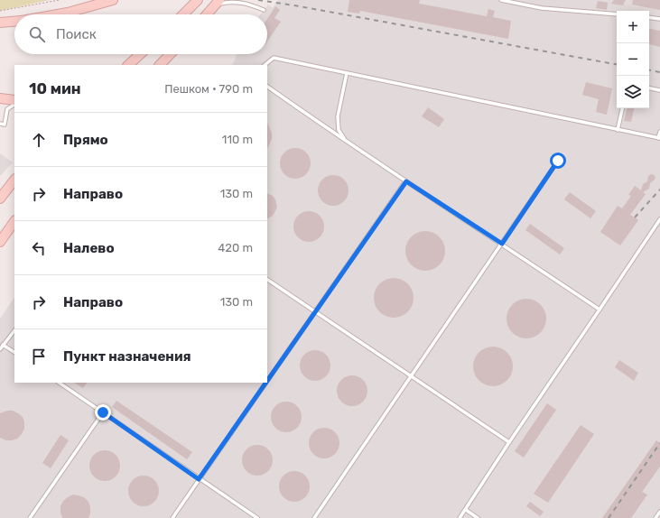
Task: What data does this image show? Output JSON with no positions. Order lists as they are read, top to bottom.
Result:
{
  "page": {
    "map_buttons": ["+", "−"],
    "search": "Поиск",
    "heading": ["10 мин", "Пешком · 790 m"],
    "list": [
      ["Прямо", "110 m"],
      ["Направо", "130 m"],
      ["Налево", "420 m"],
      ["Направо", "130 m"],
      "Пункт назначения"
    ]
  }
}
